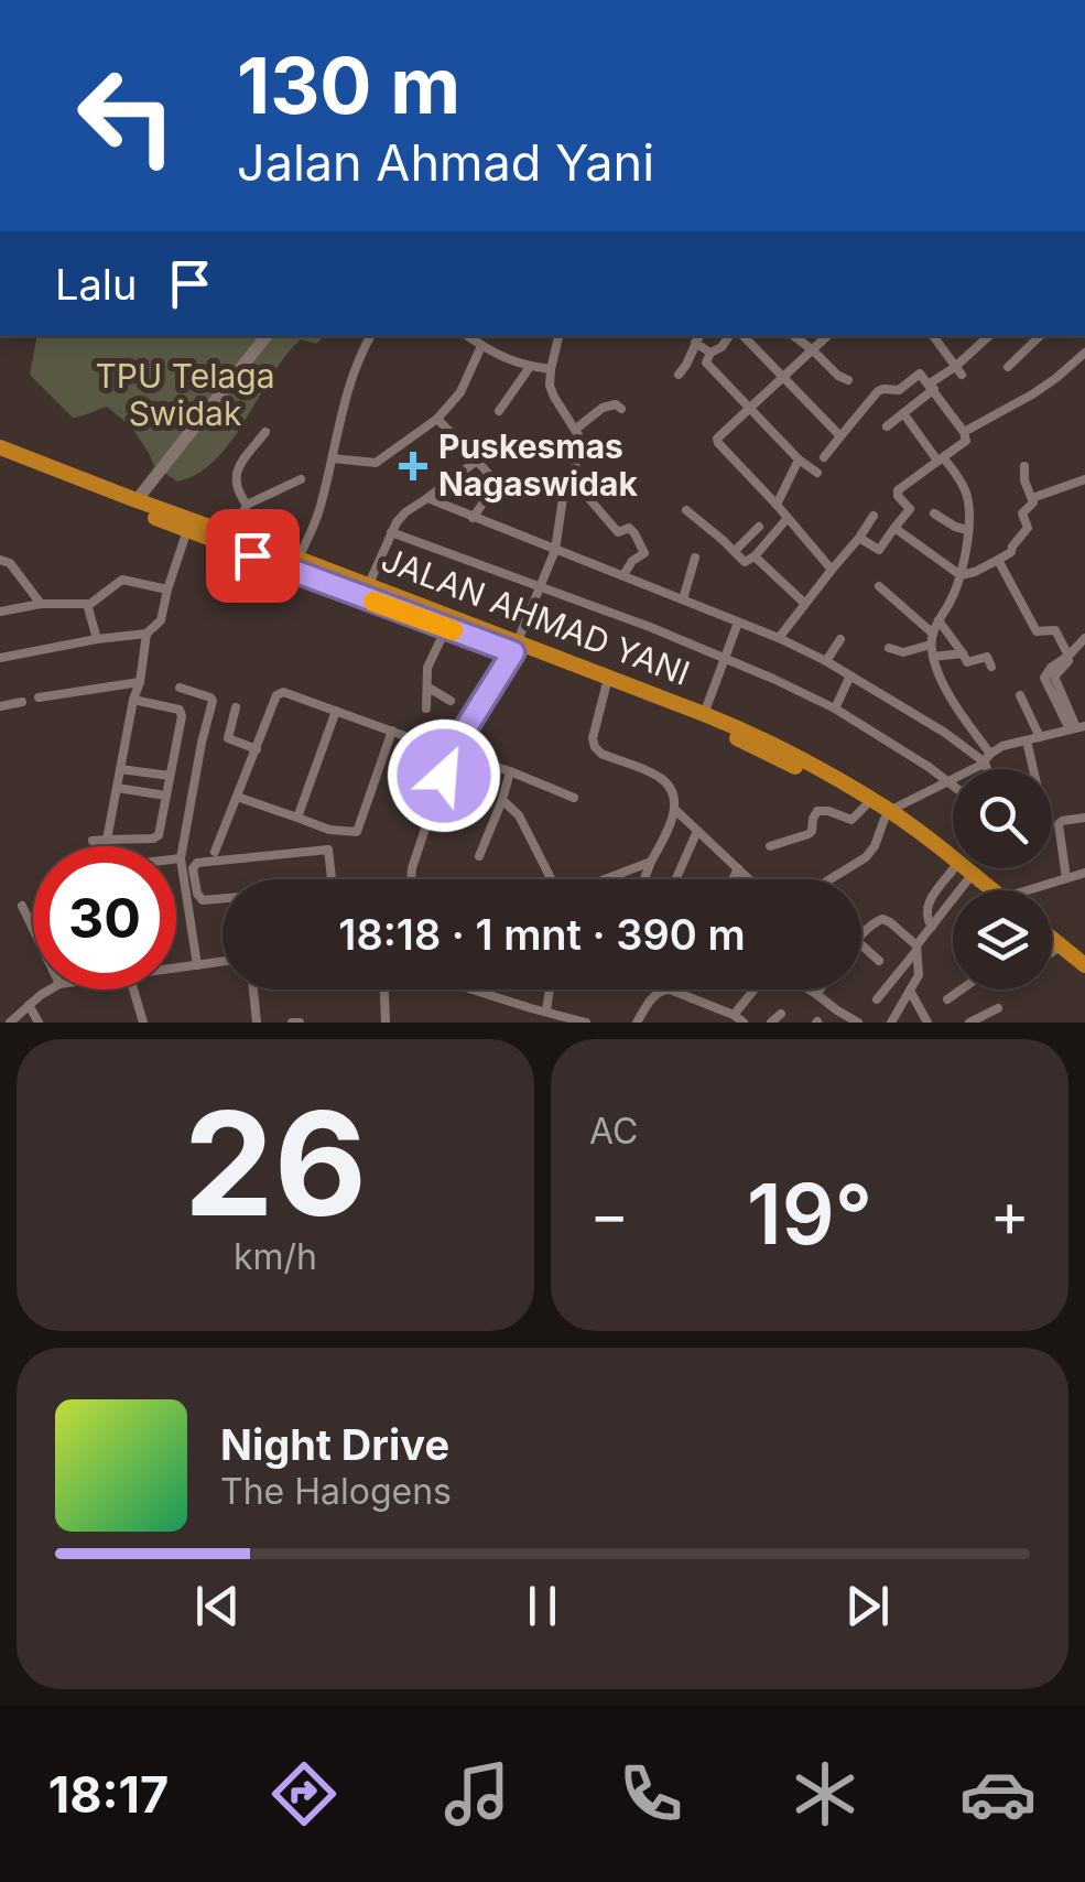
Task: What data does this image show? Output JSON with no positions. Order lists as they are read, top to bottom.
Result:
{
  "streets": {
    "highway": ["JALAN AHMAD YANI"]
  },
  "parks": ["TPU Telaga Swidak"],
  "places": {
    "health": ["Puskesmas Nagaswidak"]
  },
  "page": {
    "turn": ["130 m", "Jalan Ahmad Yani"],
    "then": "Lalu",
    "limit": "30",
    "trip": "18:18 · 1 mnt · 390 m",
    "tile": [
      ["26", "km/h"],
      "AC"
    ],
    "heat": ["−", "19°", "+"],
    "song": ["Night Drive", "The Halogens"],
    "tabs": "18:17"
  }
}
